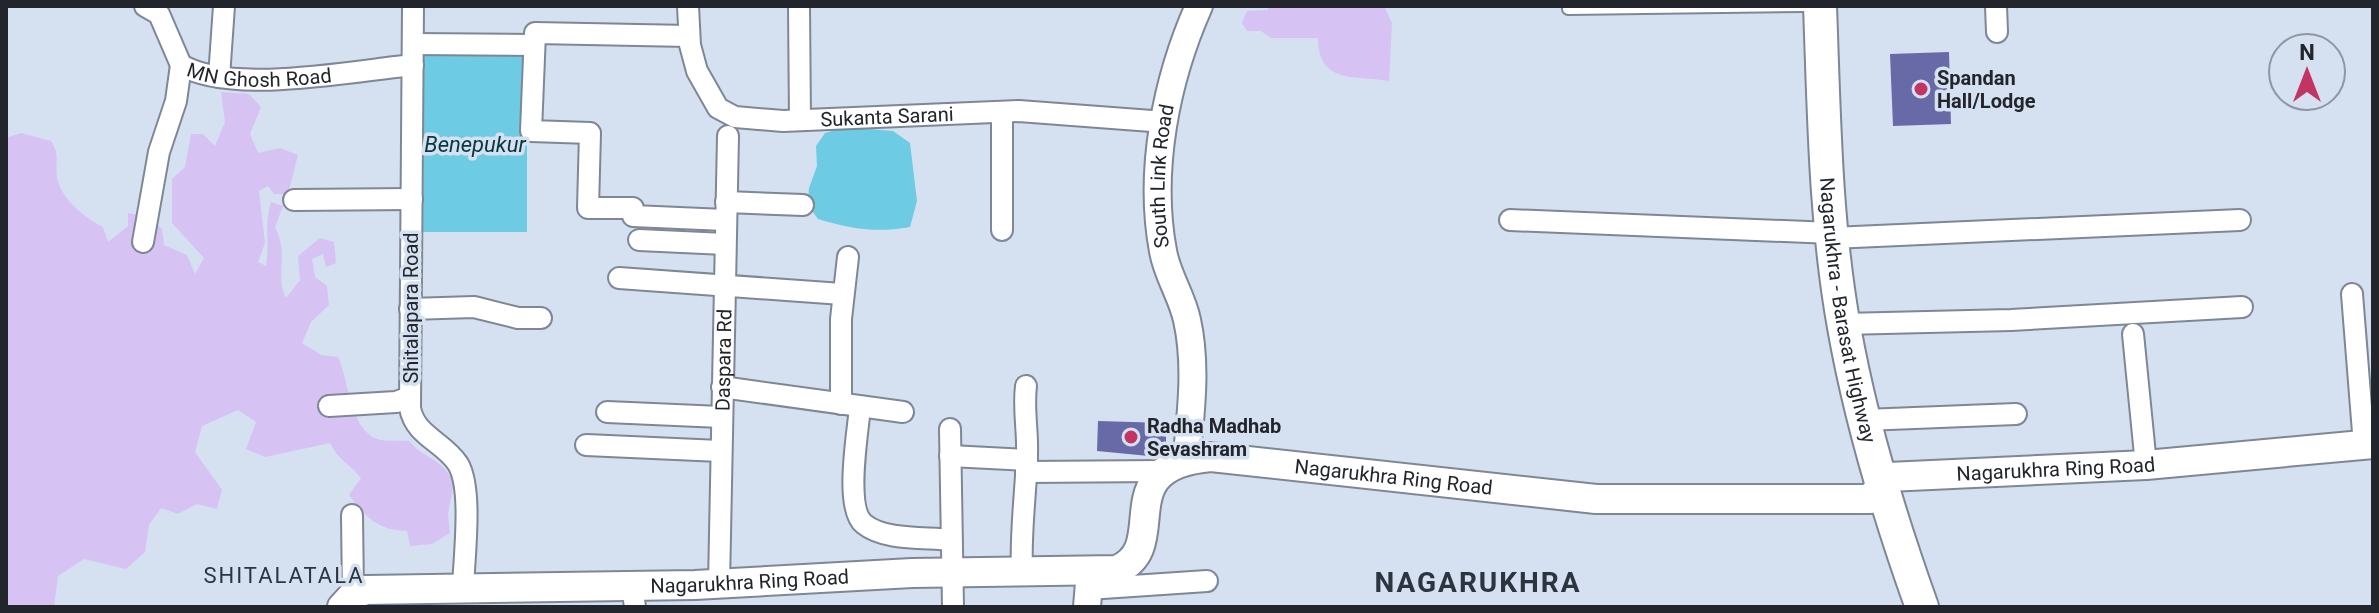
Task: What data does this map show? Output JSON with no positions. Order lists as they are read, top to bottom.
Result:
{
  "streets": {
    "main road": ["Nagarukhra - Barasat Highway", "Nagarukhra Ring Road"],
    "street": [
      "MN Ghosh Road",
      "Sukanta Sarani",
      "South Link Road",
      "Shitalapara Road",
      "Daspara Rd"
    ]
  },
  "crossings": [
    ["MN Ghosh Road", "Shitalapara Road"],
    ["Sukanta Sarani", "South Link Road"],
    ["South Link Road", "Nagarukhra Ring Road"],
    ["Shitalapara Road", "Nagarukhra Ring Road"],
    ["Nagarukhra - Barasat Highway", "Nagarukhra Ring Road"],
    ["Daspara Rd", "Nagarukhra Ring Road"]
  ],
  "districts": ["SHITALATALA", "NAGARUKHRA"],
  "water": ["Benepukur"],
  "places": ["Spandan Hall/Lodge", "Radha Madhab Sevashram"],
  "north": "top"
}
